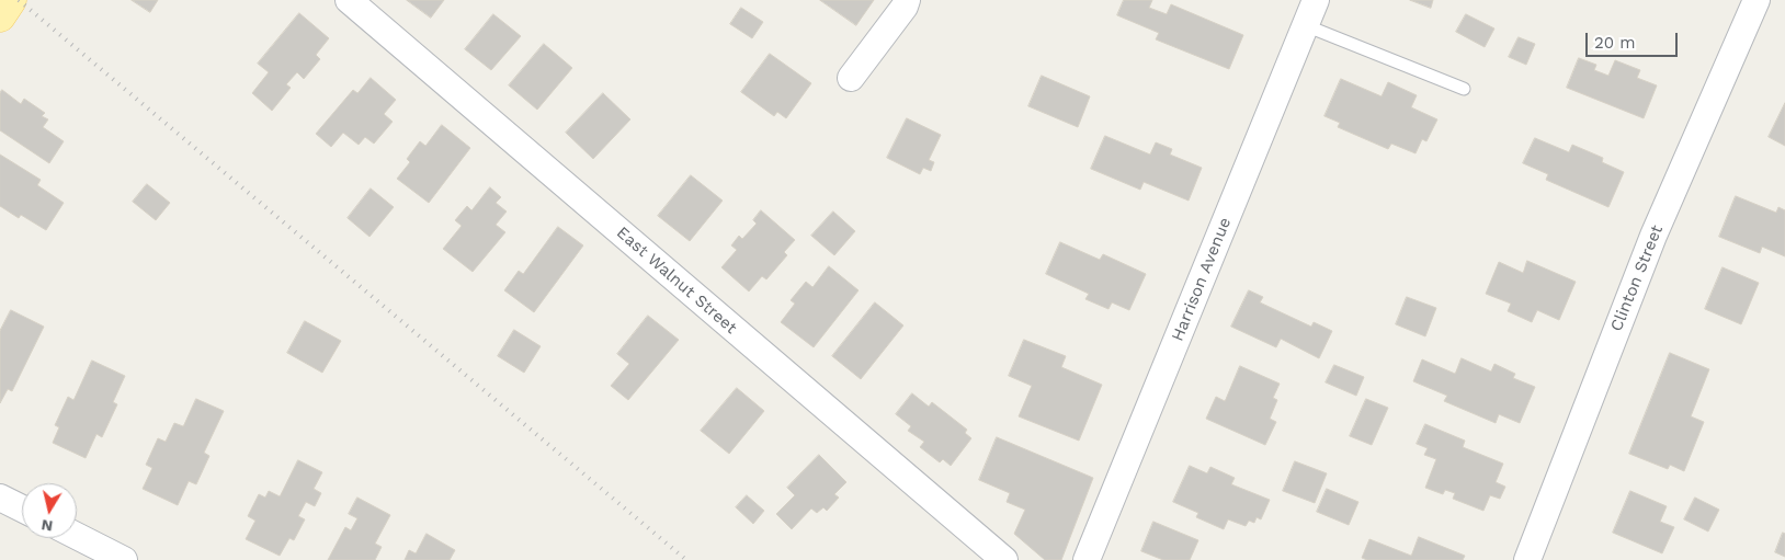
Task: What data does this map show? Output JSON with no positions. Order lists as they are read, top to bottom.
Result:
{
  "streets": {
    "street": ["Clinton Street", "Harrison Avenue", "East Walnut Street"]
  },
  "scale_bar": "20 m",
  "north": "bottom"
}
